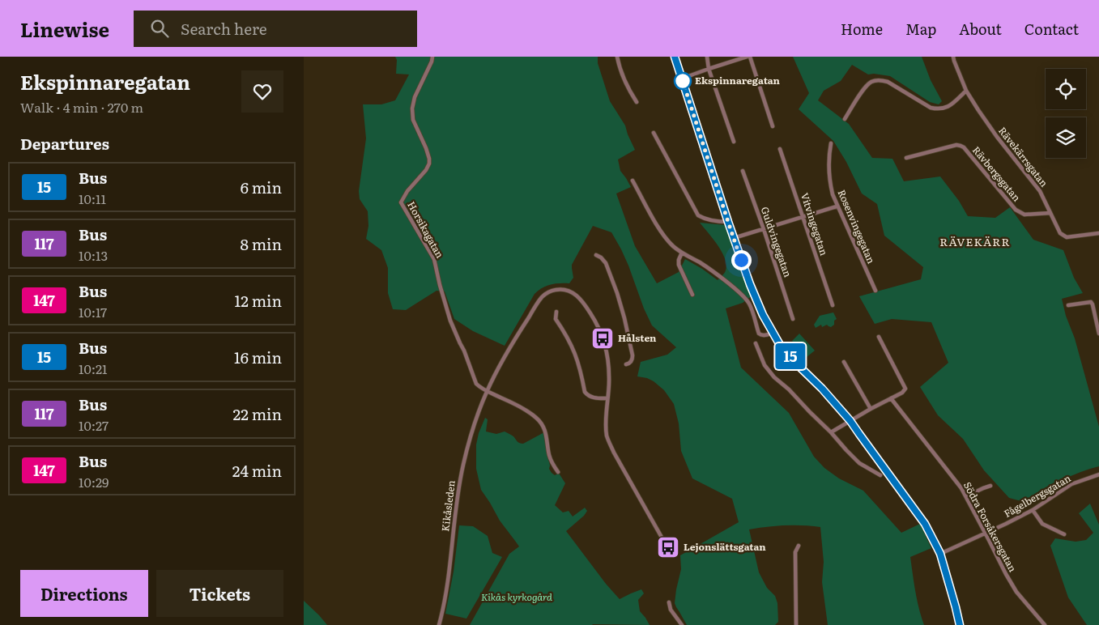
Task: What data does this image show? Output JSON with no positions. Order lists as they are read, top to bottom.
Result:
{
  "streets": {
    "street": [
      "Rävekärrsgatan",
      "Rävbergsgatan",
      "Vitvingegatan",
      "Rosenvingegatan",
      "Horsikagatan",
      "Guldvingegatan",
      "Fågelbergsgatan",
      "Kikåsleden",
      "Södra Forsåkersgatan"
    ]
  },
  "crossings": [
    ["Rävekärrsgatan", "Rävbergsgatan"],
    ["Horsikagatan", "Kikåsleden"],
    ["Fågelbergsgatan", "Södra Forsåkersgatan"]
  ],
  "districts": ["RÄVEKÄRR"],
  "parks": ["Kikås kyrkogård"],
  "places": {
    "other": ["Ekspinnaregatan"],
    "bus stop": ["Hålsten", "Lejonslättsgatan"]
  },
  "lines": ["bus line 15"],
  "page": {
    "header": "Linewise",
    "search": "Search here",
    "nav": [
      "Home",
      "Map",
      "About",
      "Contact"
    ],
    "heading": [
      ["Ekspinnaregatan", "Walk · 4 min · 270 m"],
      "Departures"
    ],
    "on_map": "15",
    "list": [
      {
        "mark": "15",
        "name": "Bus",
        "note": "10:11",
        "value": "6 min"
      },
      {
        "mark": "117",
        "name": "Bus",
        "note": "10:13",
        "value": "8 min"
      },
      {
        "mark": "147",
        "name": "Bus",
        "note": "10:17",
        "value": "12 min"
      },
      {
        "mark": "15",
        "name": "Bus",
        "note": "10:21",
        "value": "16 min"
      },
      {
        "mark": "117",
        "name": "Bus",
        "note": "10:27",
        "value": "22 min"
      },
      {
        "mark": "147",
        "name": "Bus",
        "note": "10:29",
        "value": "24 min"
      }
    ],
    "buttons": ["Directions", "Tickets"]
  }
}
